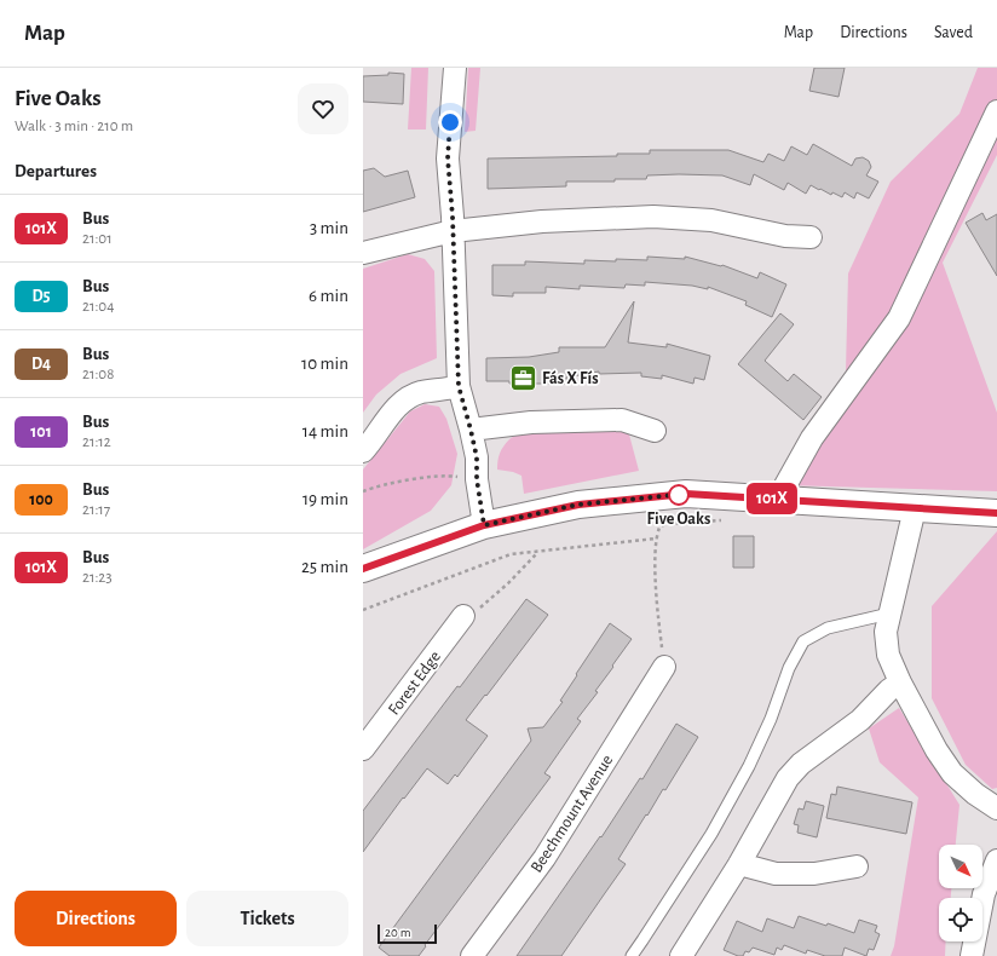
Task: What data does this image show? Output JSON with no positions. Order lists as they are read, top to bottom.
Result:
{
  "streets": {
    "street": ["Forest Edge", "Beechmount Avenue"]
  },
  "places": {
    "office": ["Fás X Fís"],
    "other": ["Five Oaks"]
  },
  "lines": ["bus line 101X"],
  "scale_bar": "20 m",
  "north": "bottom right",
  "page": {
    "header": "Map",
    "nav": ["Map", "Directions", "Saved"],
    "heading": [
      ["Five Oaks", "Walk · 3 min · 210 m"],
      "Departures"
    ],
    "on_map": "101X",
    "list": [
      {
        "mark": "101X",
        "name": "Bus",
        "note": "21:01",
        "value": "3 min"
      },
      {
        "mark": "D5",
        "name": "Bus",
        "note": "21:04",
        "value": "6 min"
      },
      {
        "mark": "D4",
        "name": "Bus",
        "note": "21:08",
        "value": "10 min"
      },
      {
        "mark": "101",
        "name": "Bus",
        "note": "21:12",
        "value": "14 min"
      },
      {
        "mark": "100",
        "name": "Bus",
        "note": "21:17",
        "value": "19 min"
      },
      {
        "mark": "101X",
        "name": "Bus",
        "note": "21:23",
        "value": "25 min"
      }
    ],
    "buttons": ["Directions", "Tickets"],
    "scale": "20 m"
  }
}
